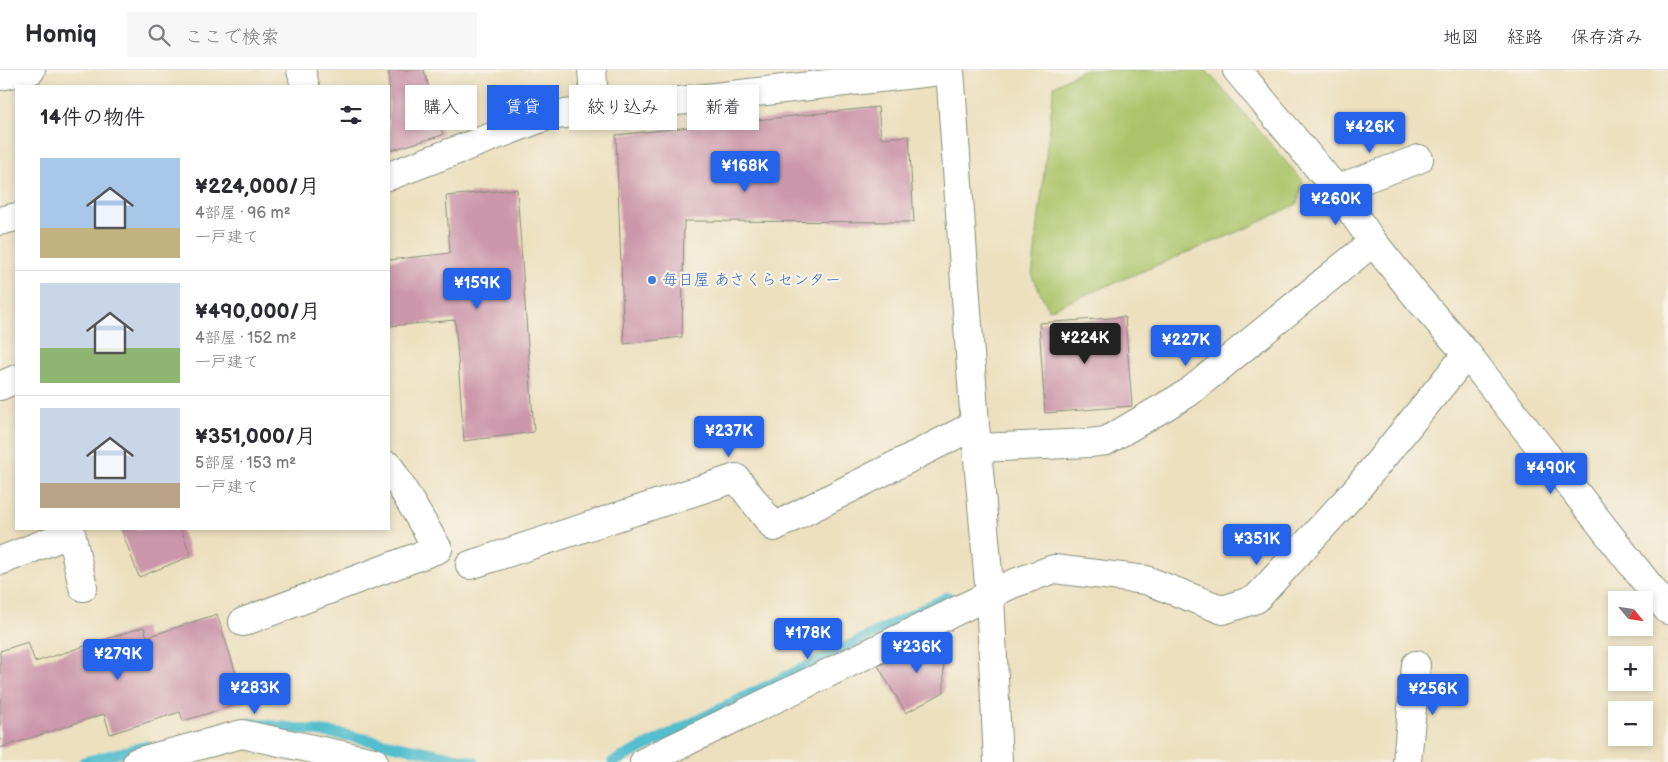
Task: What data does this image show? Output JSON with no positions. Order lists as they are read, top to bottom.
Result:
{
  "places": ["毎日屋 あさくらセンター"],
  "north": "bottom right",
  "page": {
    "header": "Homiq",
    "search": "ここで検索",
    "nav": ["地図", "経路", "保存済み"],
    "chip": [
      "購入",
      "賃貸",
      "絞り込み",
      "新着"
    ],
    "heading": "14件の物件",
    "price": [
      "¥426K",
      "¥168K",
      "¥260K",
      "¥159K",
      "¥224K",
      "¥227K",
      "¥237K",
      "¥490K",
      "¥351K",
      "¥178K",
      "¥236K",
      "¥279K",
      "¥283K",
      "¥256K"
    ],
    "list": [
      {
        "name": "¥224,000/月",
        "note": "4部屋 · 96 m² · 一戸建て"
      },
      {
        "name": "¥490,000/月",
        "note": "4部屋 · 152 m² · 一戸建て"
      },
      {
        "name": "¥351,000/月",
        "note": "5部屋 · 153 m² · 一戸建て"
      }
    ],
    "map_buttons": ["+", "−"]
  }
}
